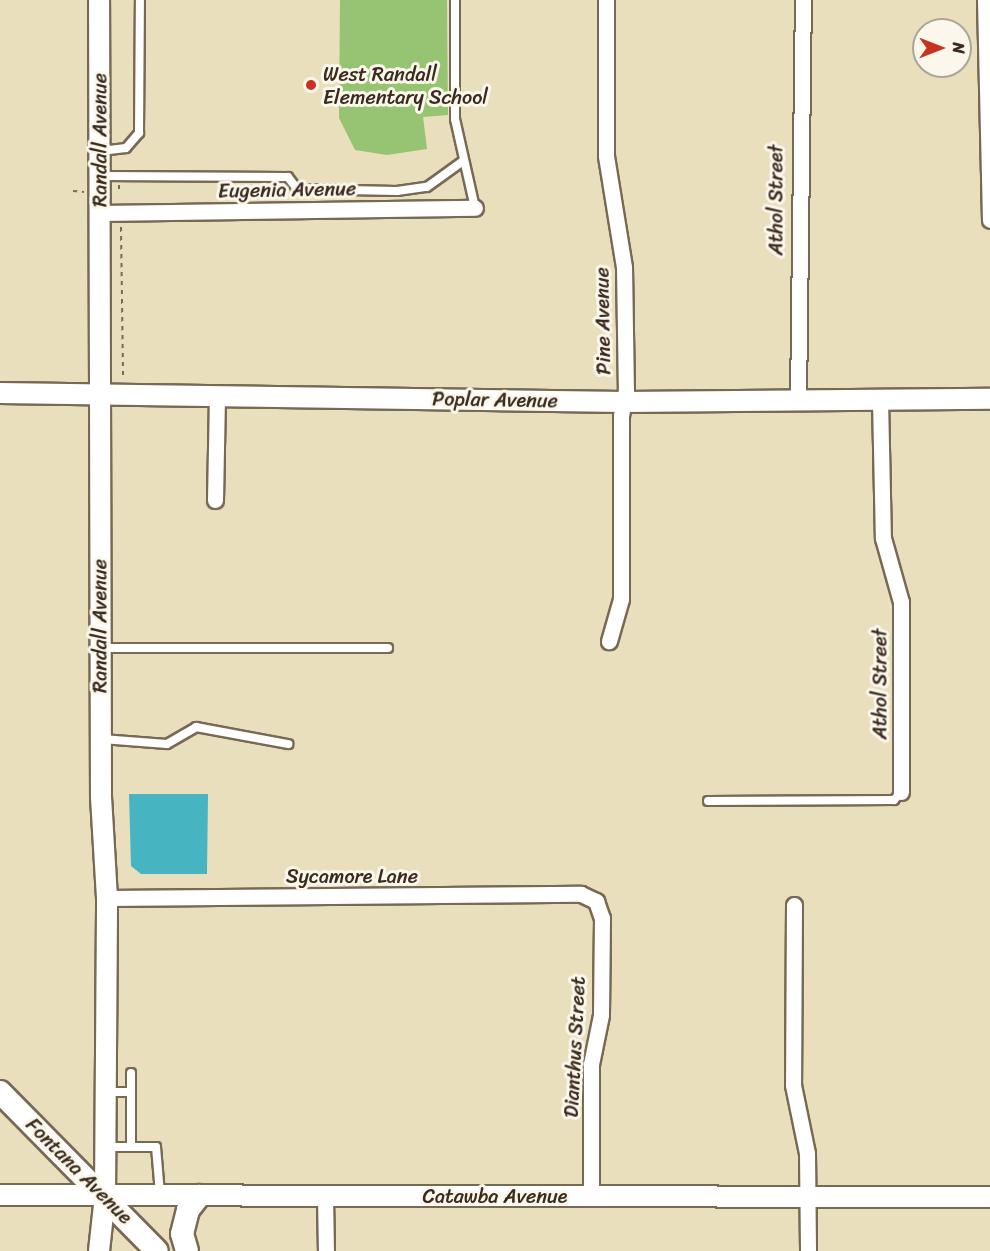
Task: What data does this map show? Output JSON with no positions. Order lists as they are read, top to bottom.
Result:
{
  "streets": {
    "main road": ["Fontana Avenue"],
    "street": [
      "Randall Avenue",
      "Eugenia Avenue",
      "Athol Street",
      "Pine Avenue",
      "Poplar Avenue",
      "Sycamore Lane",
      "Dianthus Street",
      "Catawba Avenue"
    ]
  },
  "crossings": [
    ["Randall Avenue", "Eugenia Avenue"],
    ["Randall Avenue", "Poplar Avenue"],
    ["Randall Avenue", "Sycamore Lane"],
    ["Randall Avenue", "Fontana Avenue"],
    ["Randall Avenue", "Catawba Avenue"],
    ["Athol Street", "Poplar Avenue"],
    ["Pine Avenue", "Poplar Avenue"],
    ["Sycamore Lane", "Dianthus Street"],
    ["Dianthus Street", "Catawba Avenue"],
    ["Fontana Avenue", "Catawba Avenue"]
  ],
  "places": ["West Randall Elementary School"],
  "north": "right"
}
